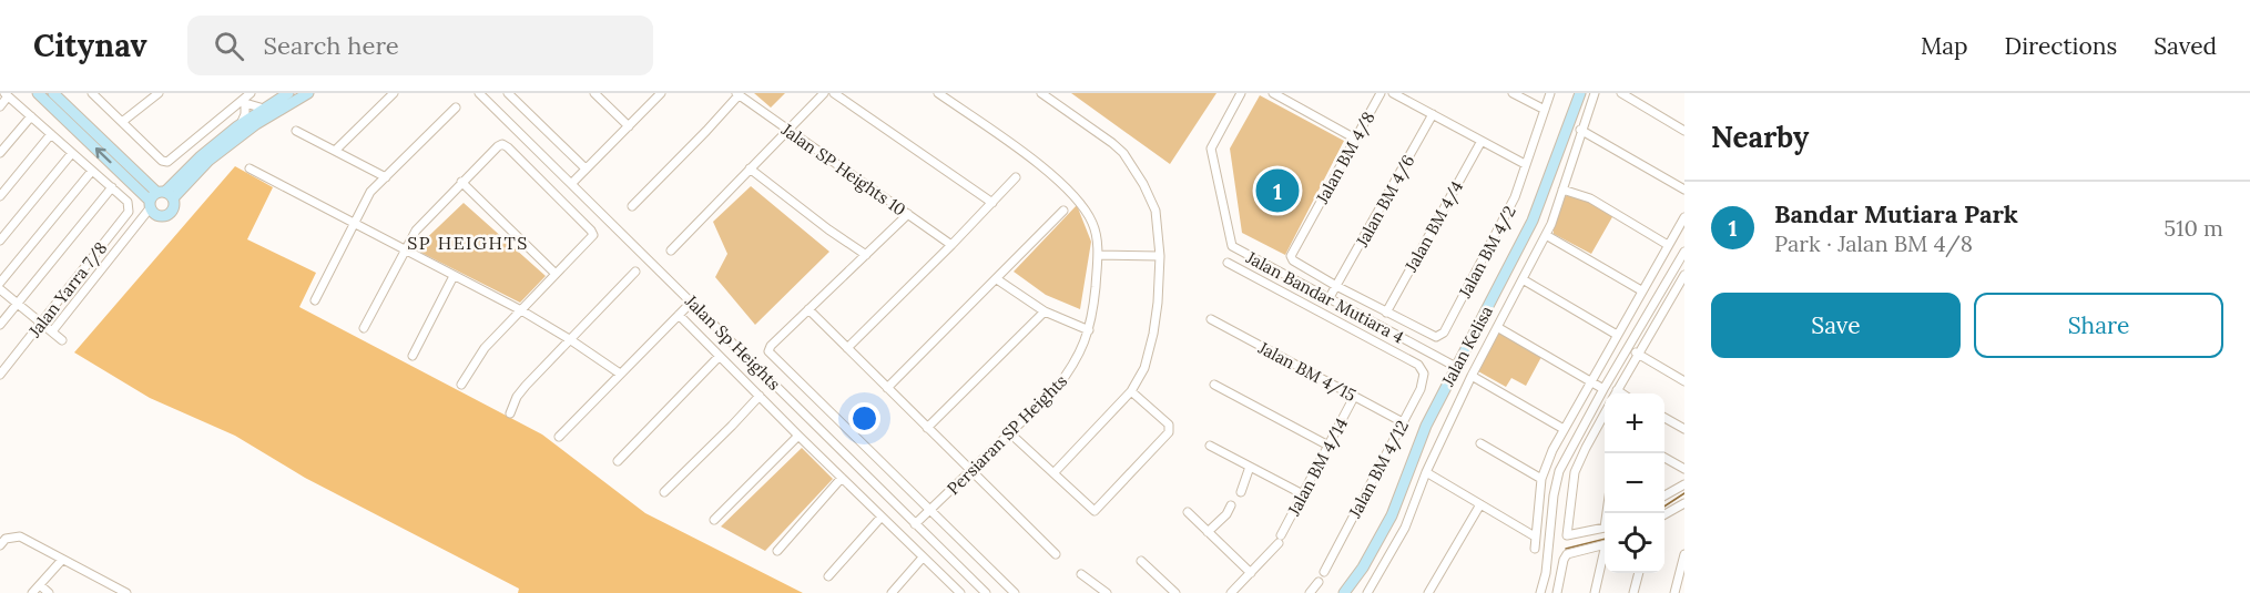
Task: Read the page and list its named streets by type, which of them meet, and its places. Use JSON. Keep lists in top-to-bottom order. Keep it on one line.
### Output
{"streets":{"street":["Jalan BM 4/8","Jalan SP Heights 10","Jalan BM 4/6","Jalan BM 4/4","Jalan BM 4/2","Jalan Yarra 7/8","Jalan Bandar Mutiara 4","Jalan Sp Heights","Jalan Kelisa","Jalan BM 4/15","Persiaran SP Heights","Jalan BM 4/14","Jalan BM 4/12"]},"crossings":[["Jalan BM 4/8","Jalan BM 4/6"],["Jalan BM 4/6","Jalan Bandar Mutiara 4"],["Jalan BM 4/4","Jalan BM 4/2"],["Jalan Bandar Mutiara 4","Jalan Kelisa"],["Jalan Sp Heights","Persiaran SP Heights"],["Jalan BM 4/15","Jalan BM 4/14"],["Jalan BM 4/15","Jalan BM 4/12"]],"districts":["SP HEIGHTS"],"page":{"header":"Citynav","search":"Search here","nav":["Map","Directions","Saved"],"heading":"Nearby","pins":"1","list":[{"mark":"1","name":"Bandar Mutiara Park","note":"Park · Jalan BM 4/8","value":"510 m"}],"buttons":["Save","Share"],"map_buttons":["+","−"]}}
